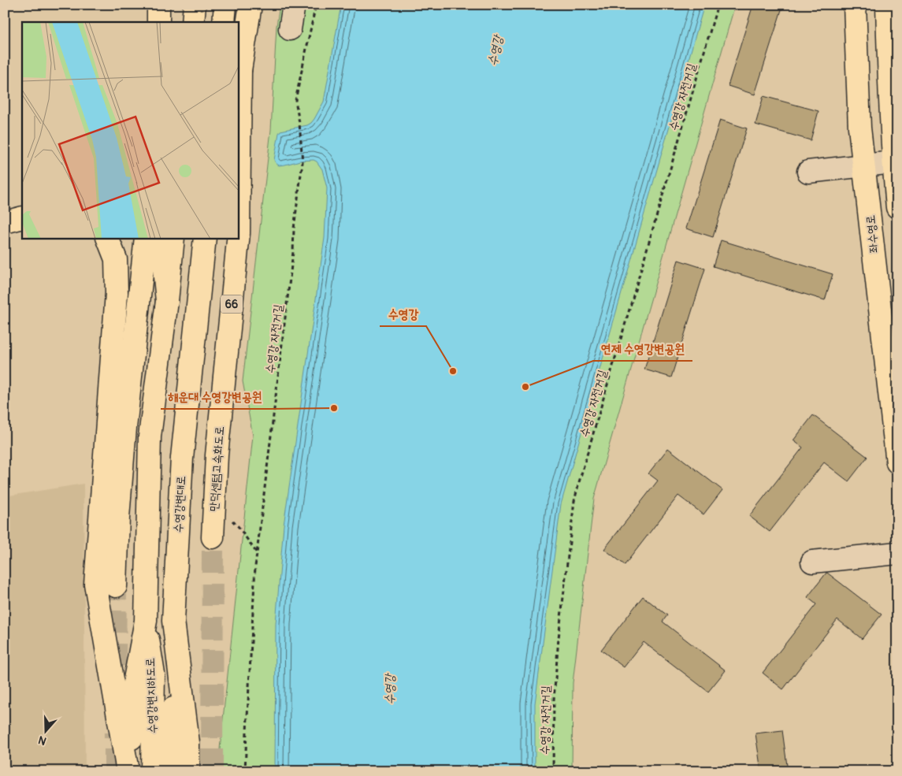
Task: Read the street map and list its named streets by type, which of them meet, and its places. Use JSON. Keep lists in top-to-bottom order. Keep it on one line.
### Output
{"streets":{"main road":["좌수영로","66","만덕센텀고속화도로","수영강변대로","수영강변지하도로"],"path":["수영강 자전거길"]},"crossings":[["수영강변대로","수영강변지하도로"]],"water":["수영강"],"places":["수영강","연제 수영강변공원","해운대 수영강변공원"],"north":"bottom"}
